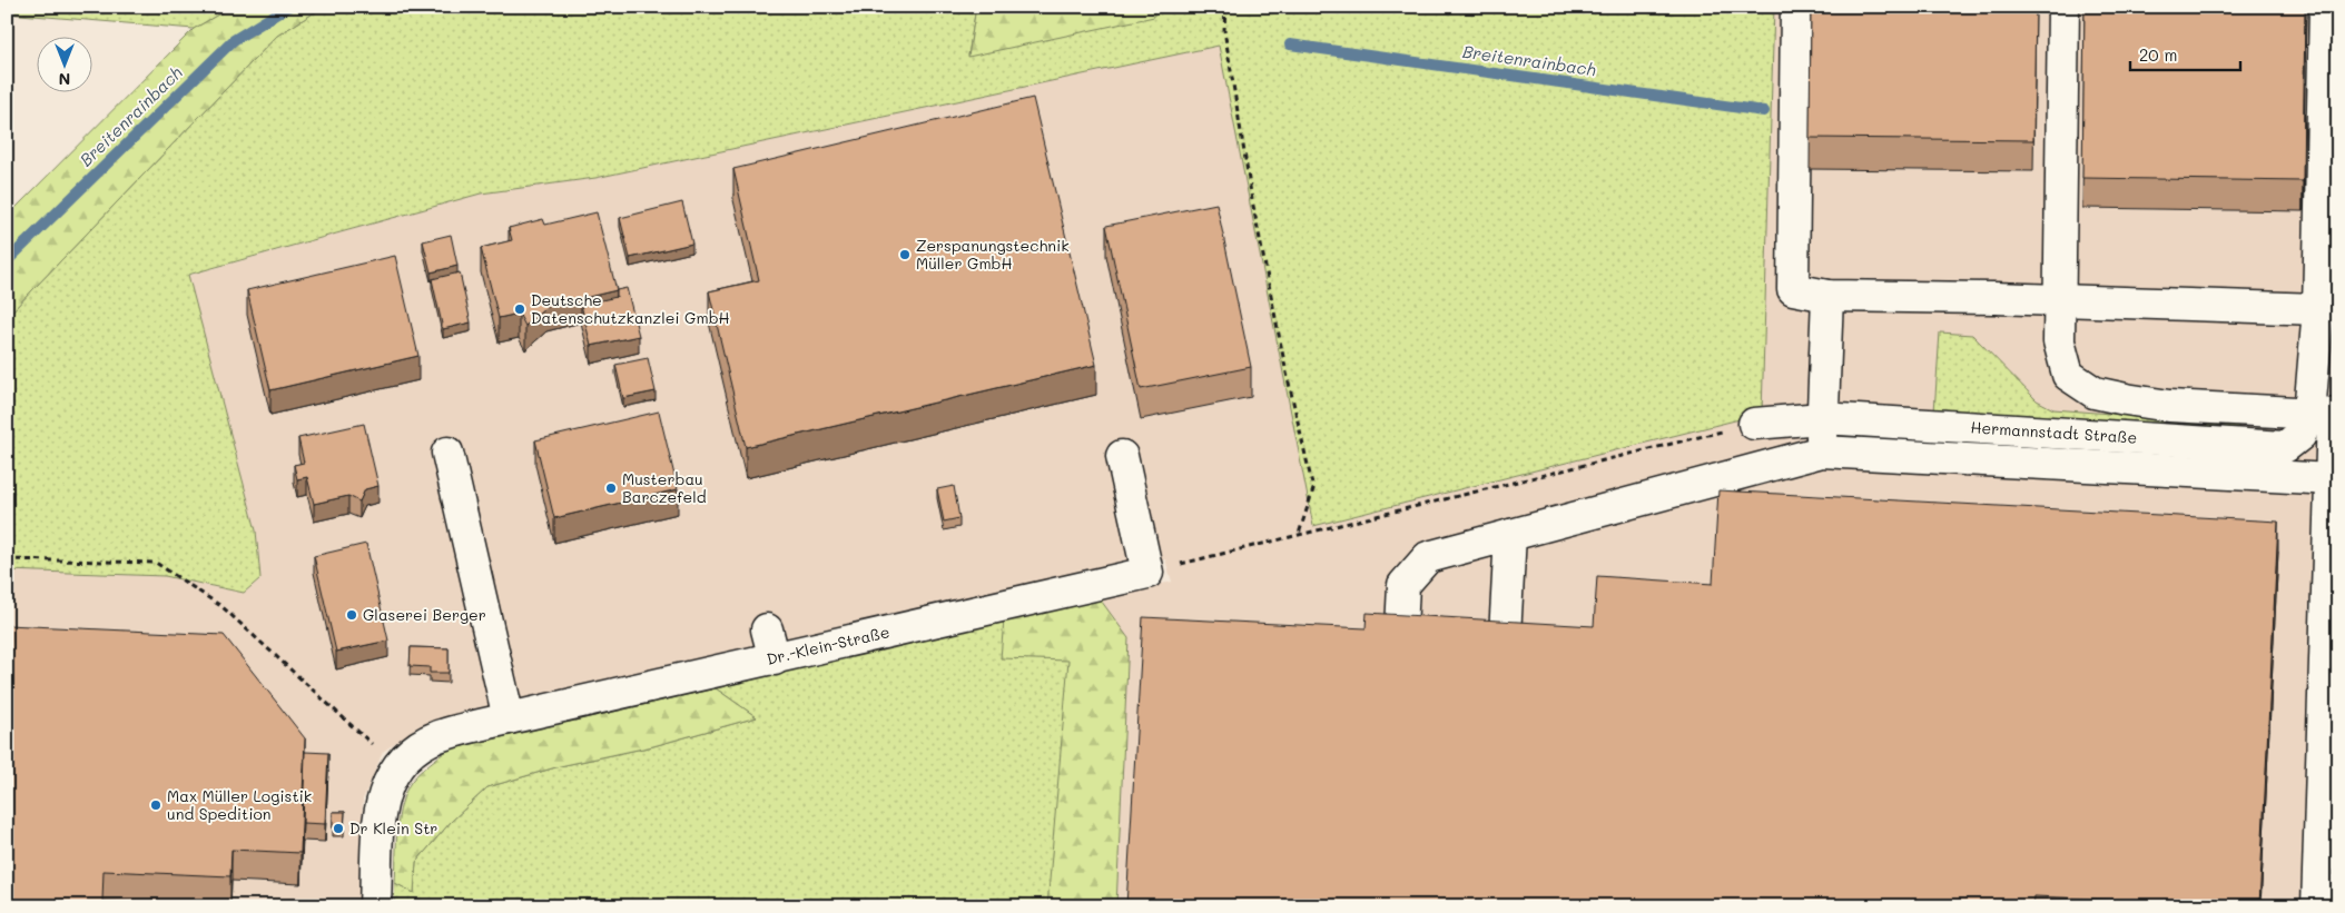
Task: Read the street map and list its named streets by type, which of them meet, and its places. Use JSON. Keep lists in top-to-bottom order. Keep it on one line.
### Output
{"streets":{"street":["Hermannstadt Straße","Dr.-Klein-Straße"]},"water":["Breitenrainbach"],"places":["Zerspanungstechnik Müller GmbH","Deutsche Datenschutzkanzlei GmbH","Musterbau Barczefeld","Glaserei Berger","Max Müller Logistik und Spedition","Dr Klein Str"],"scale_bar":"20 m","north":"bottom"}
